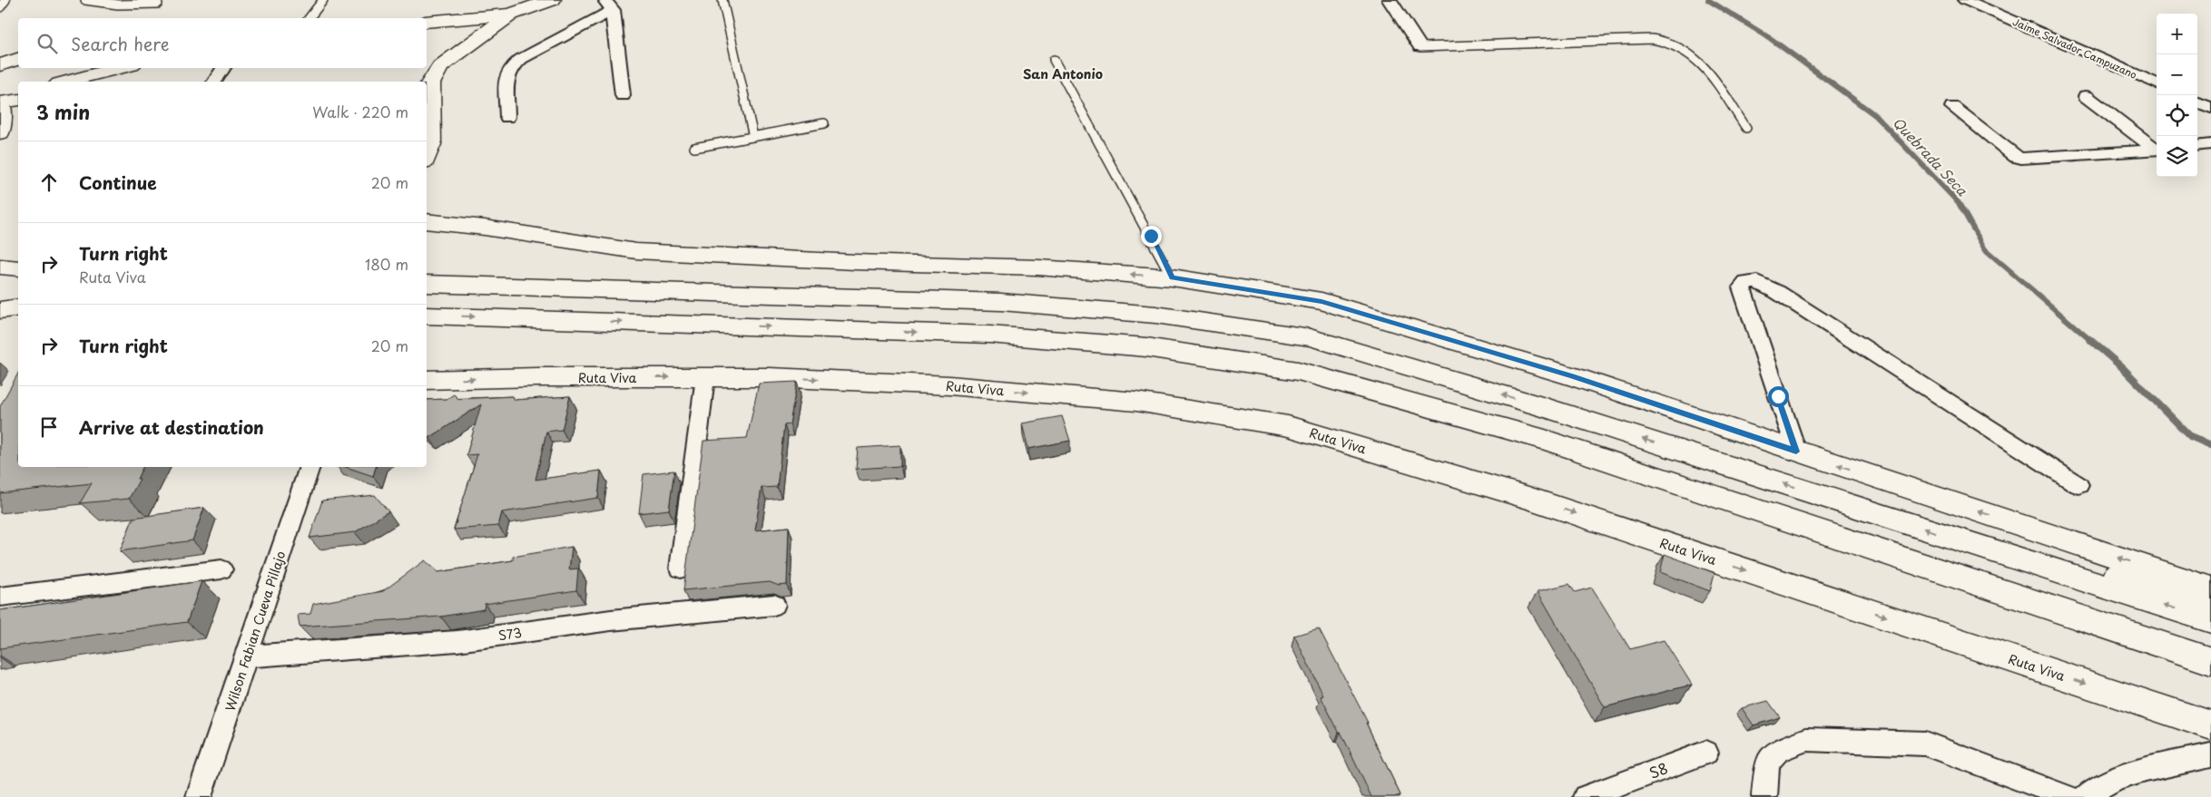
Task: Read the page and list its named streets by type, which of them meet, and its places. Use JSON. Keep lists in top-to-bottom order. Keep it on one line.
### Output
{"streets":{"main road":["Ruta Viva"],"street":["Jaime Salvador Campuzano","Wilson Fabian Cueva Pillajo","S73","S8"]},"crossings":[["Wilson Fabian Cueva Pillajo","S73"]],"districts":["San Antonio"],"water":["Quebrada Seca"],"page":{"map_buttons":["+","−"],"search":"Search here","heading":["3 min","Walk · 220 m"],"list":[["Continue","20 m"],["Turn right","Ruta Viva","180 m"],["Turn right","20 m"],"Arrive at destination"]}}
